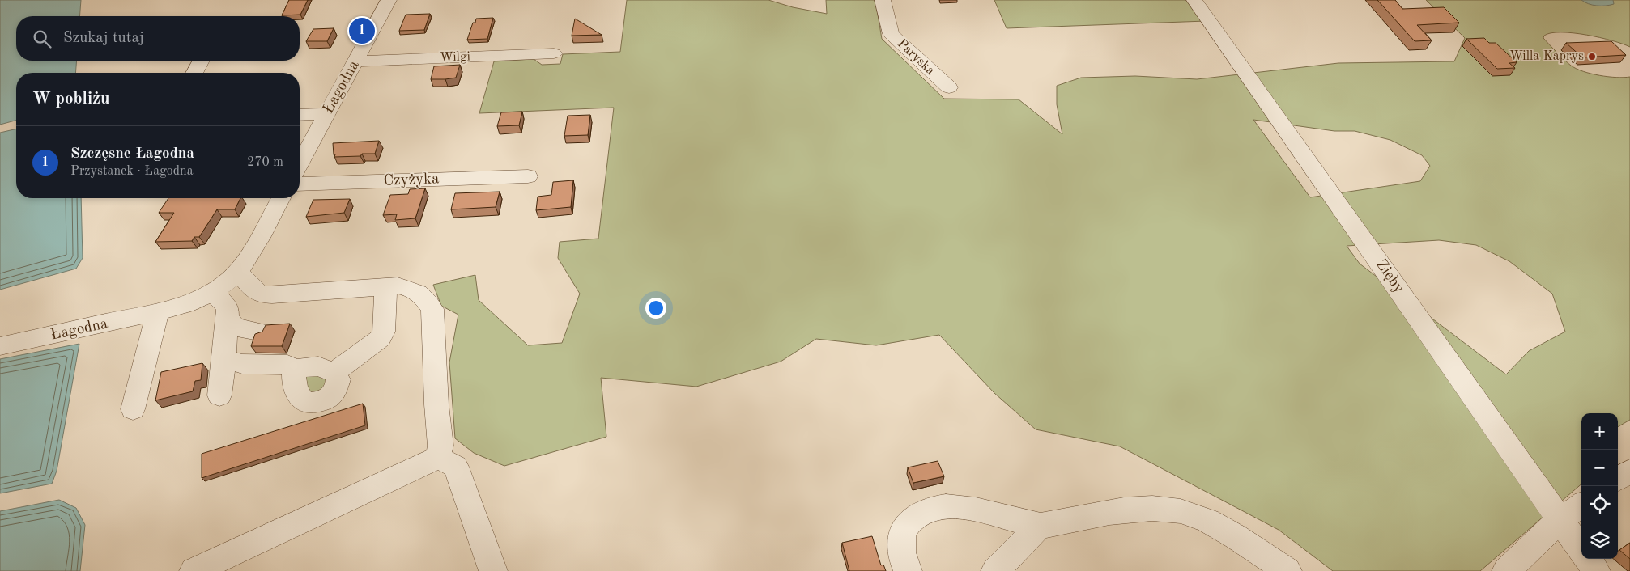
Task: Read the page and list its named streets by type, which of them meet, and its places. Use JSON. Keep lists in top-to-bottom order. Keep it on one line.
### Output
{"streets":{"street":["Wilgi","Paryska","Łagodna","Czyżyka","Zięby"]},"crossings":[["Wilgi","Łagodna"]],"places":["Willa Kaprys"],"page":{"pins":"1","search":"Szukaj tutaj","heading":"W pobliżu","list":[{"mark":"1","name":"Szczęsne Łagodna","note":"Przystanek · Łagodna","value":"270 m"}],"map_buttons":["+","−"]}}
